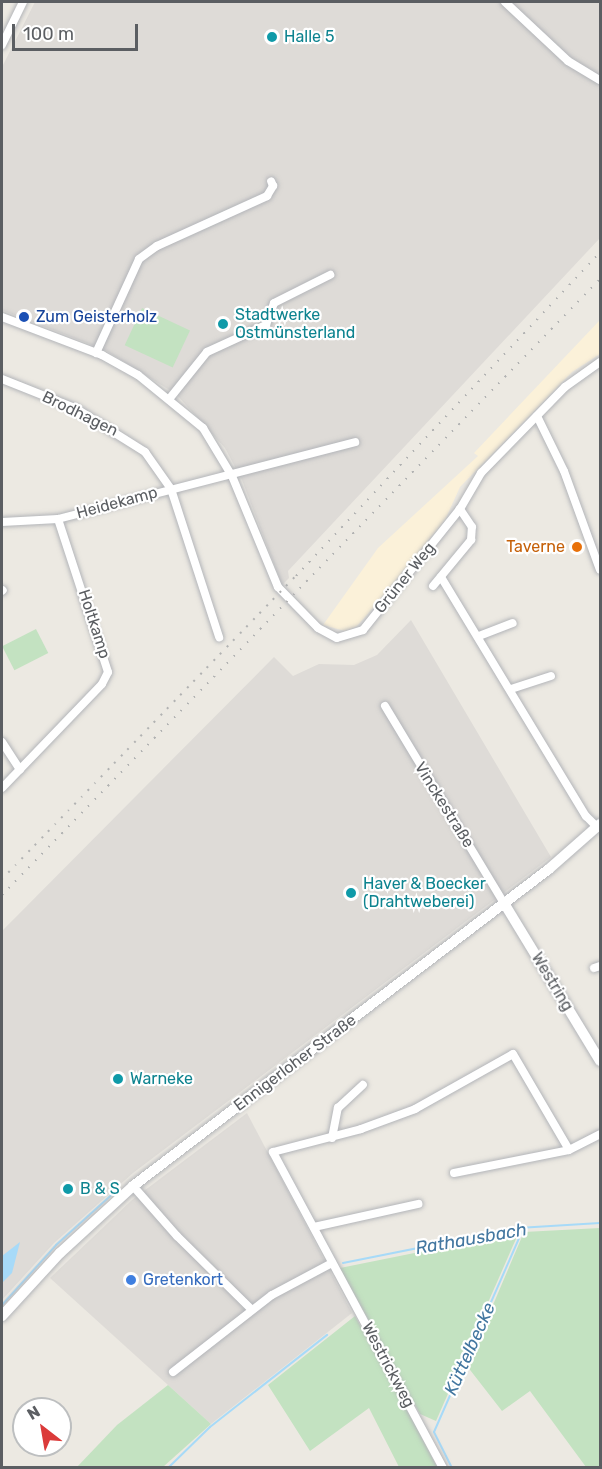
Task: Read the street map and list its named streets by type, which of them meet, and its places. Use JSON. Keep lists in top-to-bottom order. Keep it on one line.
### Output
{"streets":{"main road":["Westring","Ennigerloher Straße"],"street":["Brodhagen","Heidekamp","Grüner Weg","Holtkamp","Vinckestraße","Westrickweg"]},"crossings":[["Brodhagen","Heidekamp"],["Heidekamp","Grüner Weg"],["Heidekamp","Holtkamp"],["Vinckestraße","Westring"],["Vinckestraße","Ennigerloher Straße"],["Westring","Ennigerloher Straße"]],"water":["Rathausbach","Küttelbecke"],"places":["Halle 5","Zum Geisterholz","Stadtwerke Ostmünsterland","Taverne","Haver & Boecker (Drahtweberei)","Warneke","B & S","Gretenkort"],"scale_bar":"100 m","north":"top left"}
